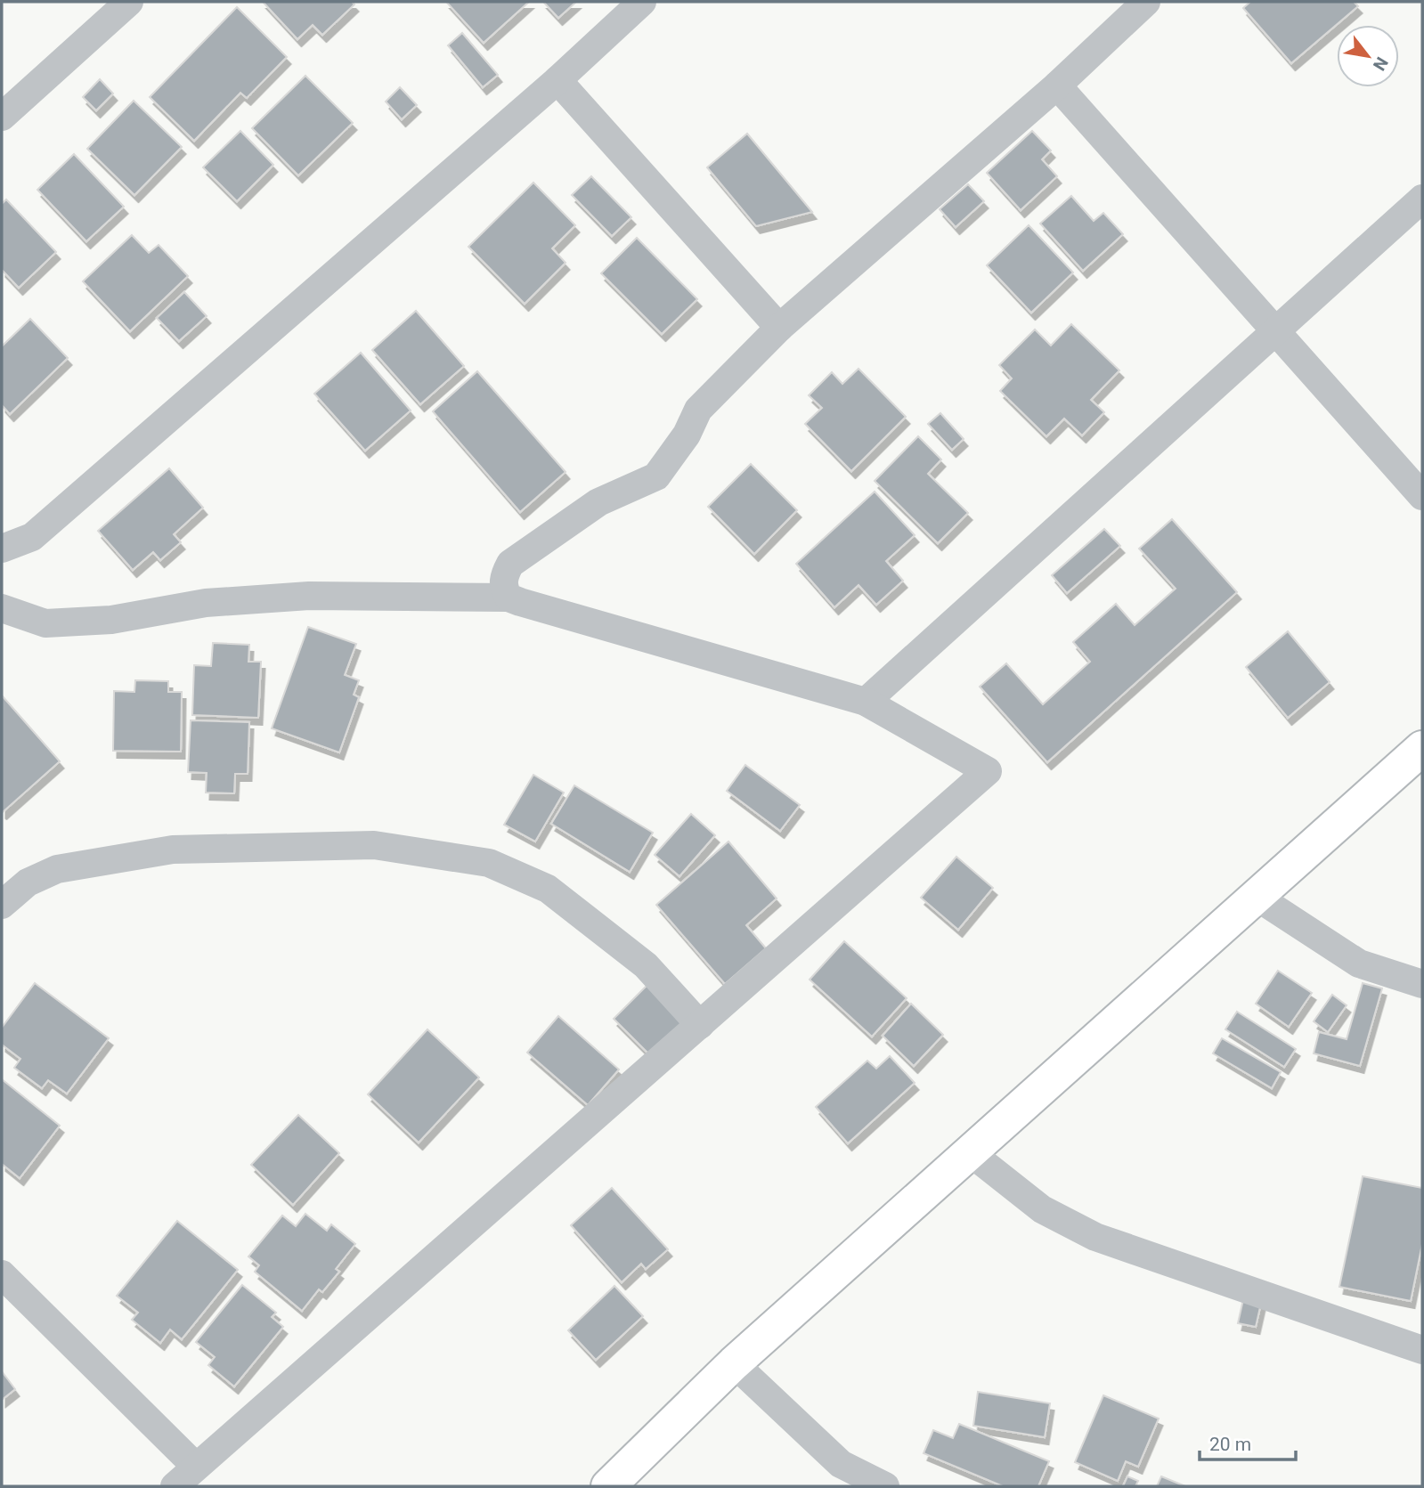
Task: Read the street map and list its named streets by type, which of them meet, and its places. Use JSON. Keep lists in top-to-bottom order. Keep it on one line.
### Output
{"scale_bar":"20 m","north":"bottom right"}
